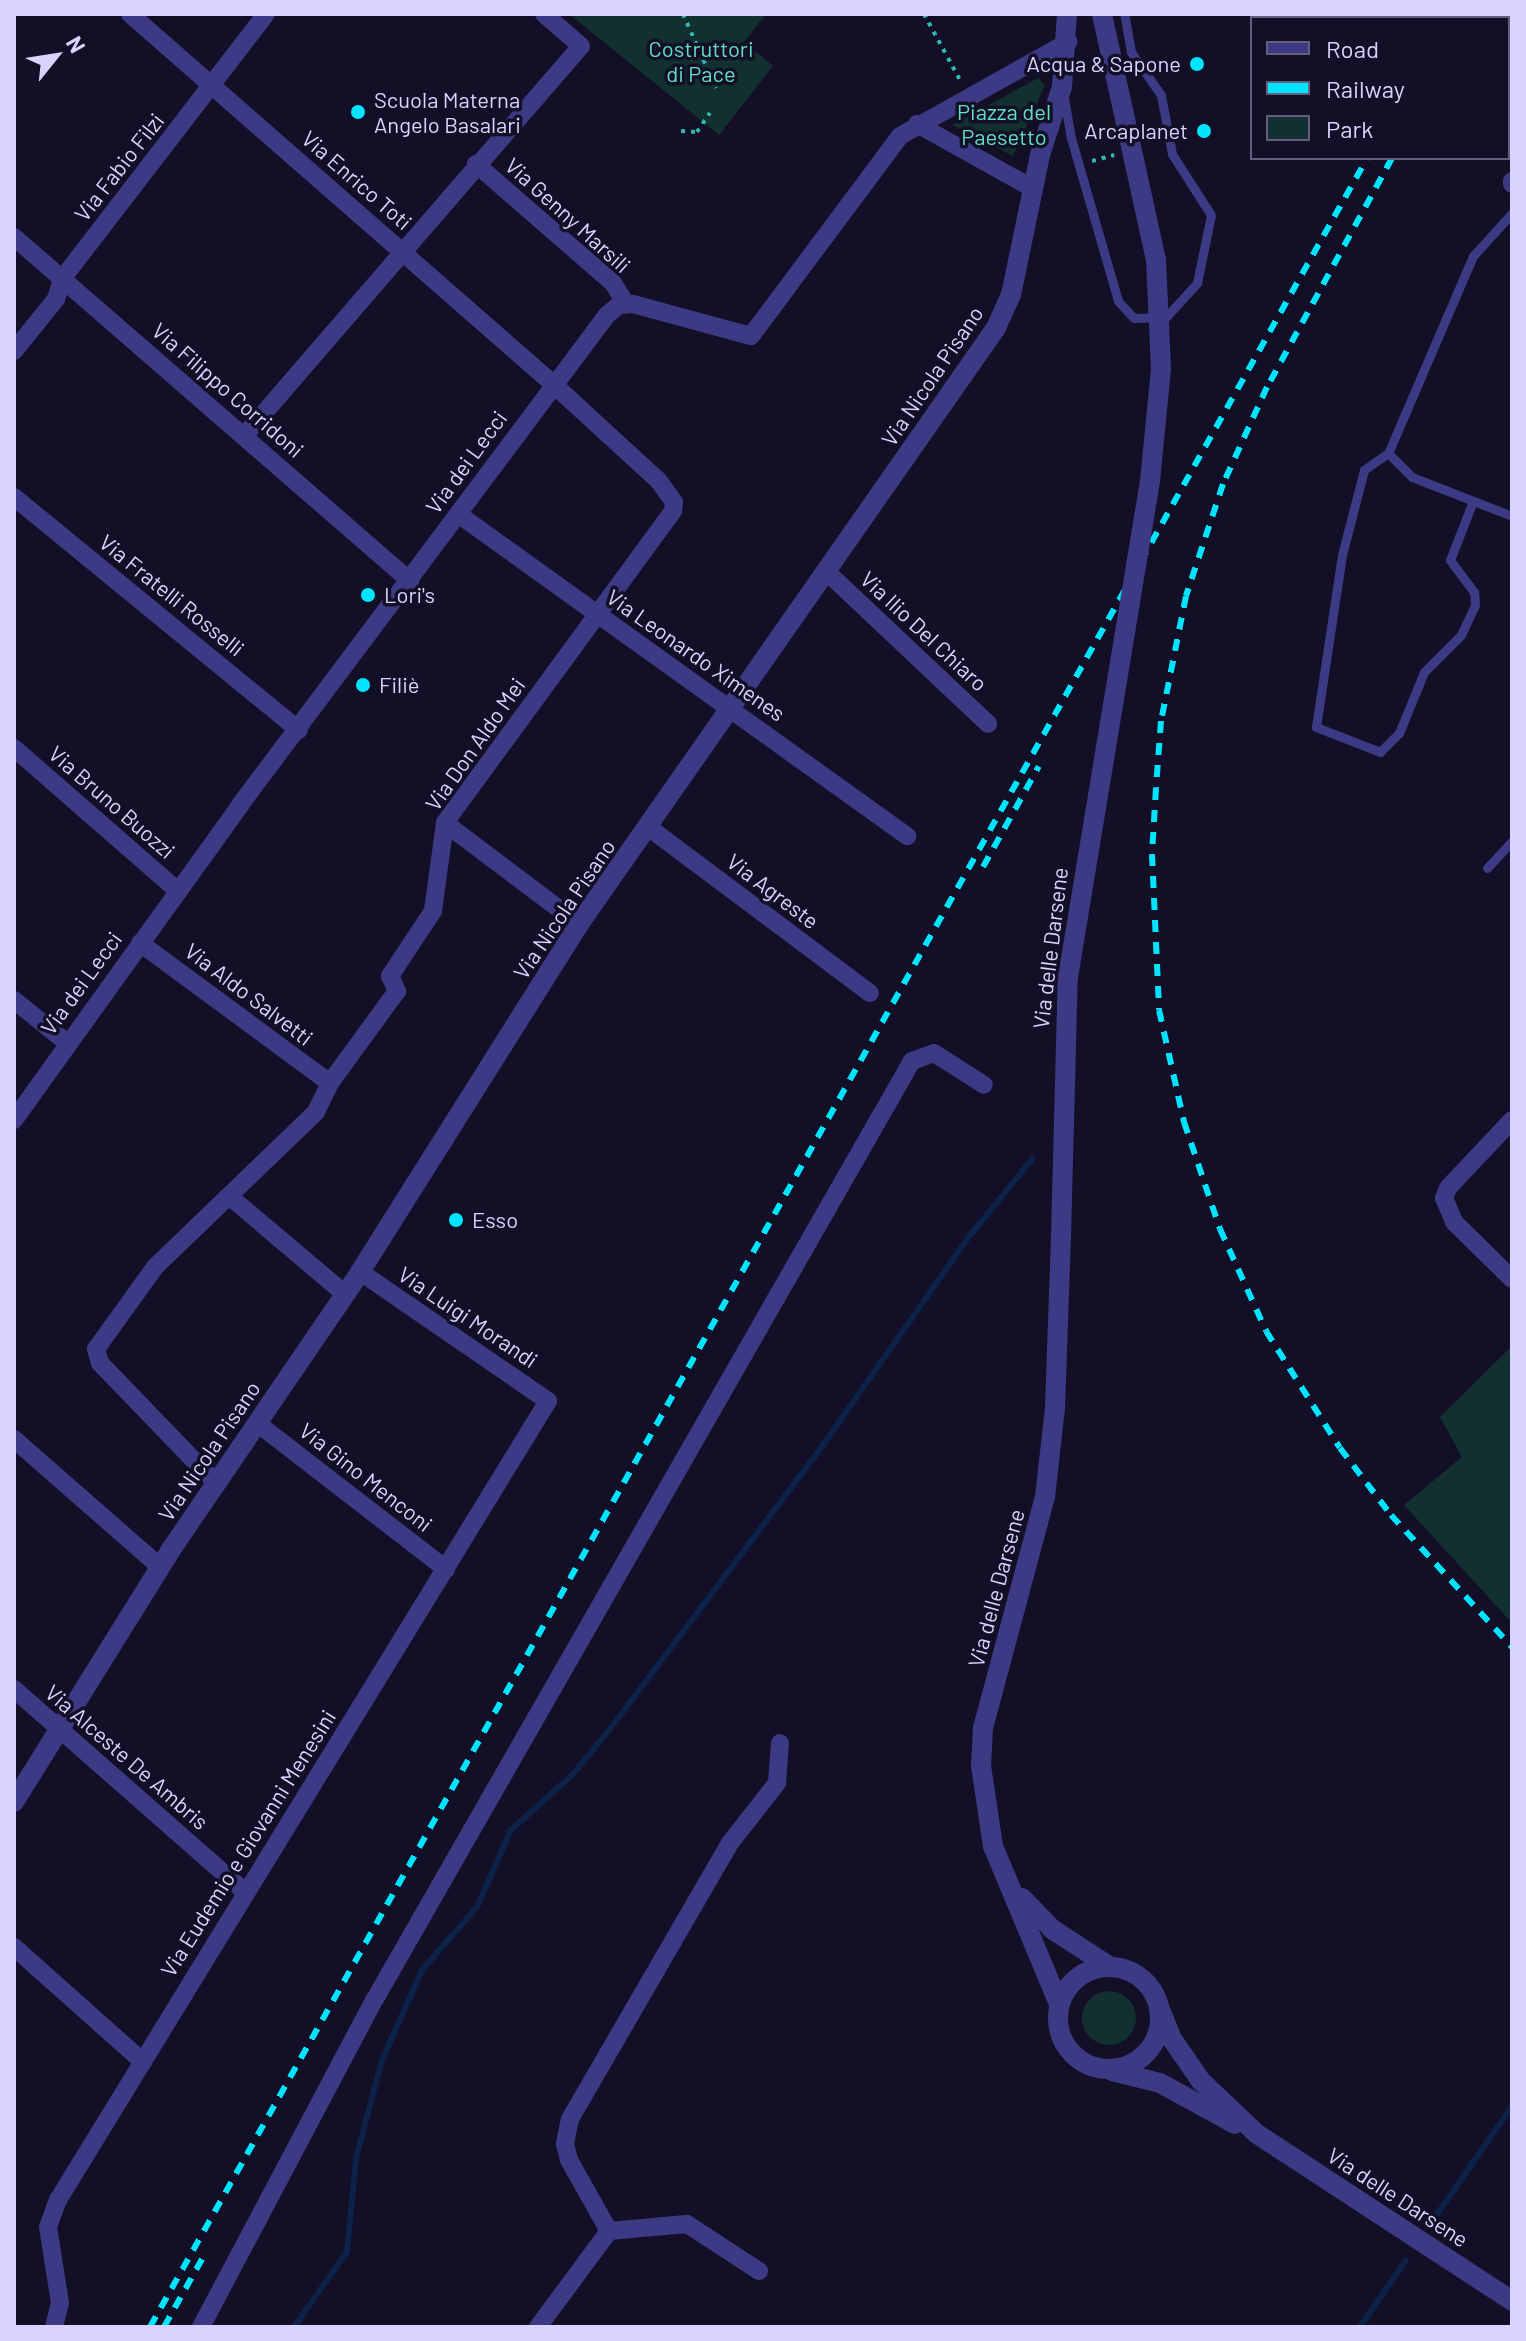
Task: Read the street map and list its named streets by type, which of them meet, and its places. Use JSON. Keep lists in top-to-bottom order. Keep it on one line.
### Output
{"streets":{"street":["Via Fabio Filzi","Via Enrico Toti","Via Genny Marsili","Via Nicola Pisano","Via Filippo Corridoni","Via dei Lecci","Via Fratelli Rosselli","Via Ilio Del Chiaro","Via Leonardo Ximenes","Via Don Aldo Mei","Via Bruno Buozzi","Via Agreste","Via delle Darsene","Via Aldo Salvetti","Via Luigi Morandi","Via Gino Menconi","Via Alceste De Ambris","Via Eudemio e Giovanni Menesini"]},"crossings":[["Via Fabio Filzi","Via Enrico Toti"],["Via Fabio Filzi","Via Filippo Corridoni"],["Via Enrico Toti","Via dei Lecci"],["Via Enrico Toti","Via Don Aldo Mei"],["Via Genny Marsili","Via dei Lecci"],["Via Nicola Pisano","Via Ilio Del Chiaro"],["Via Nicola Pisano","Via Leonardo Ximenes"],["Via Nicola Pisano","Via Don Aldo Mei"],["Via Nicola Pisano","Via Agreste"],["Via Nicola Pisano","Via Luigi Morandi"],["Via Nicola Pisano","Via Gino Menconi"],["Via Nicola Pisano","Via Alceste De Ambris"],["Via Filippo Corridoni","Via dei Lecci"],["Via dei Lecci","Via Fratelli Rosselli"],["Via dei Lecci","Via Leonardo Ximenes"],["Via dei Lecci","Via Don Aldo Mei"],["Via dei Lecci","Via Bruno Buozzi"],["Via dei Lecci","Via Aldo Salvetti"],["Via Leonardo Ximenes","Via Don Aldo Mei"],["Via Don Aldo Mei","Via Aldo Salvetti"],["Via Luigi Morandi","Via Eudemio e Giovanni Menesini"],["Via Gino Menconi","Via Eudemio e Giovanni Menesini"],["Via Alceste De Ambris","Via Eudemio e Giovanni Menesini"]],"parks":["Costruttori di Pace","Piazza del Paesetto"],"places":["Acqua & Sapone","Scuola Materna Angelo Basalari","Arcaplanet","Lori's","Filiè","Esso"],"legend":["Road","Railway","Park"],"north":"top right"}
